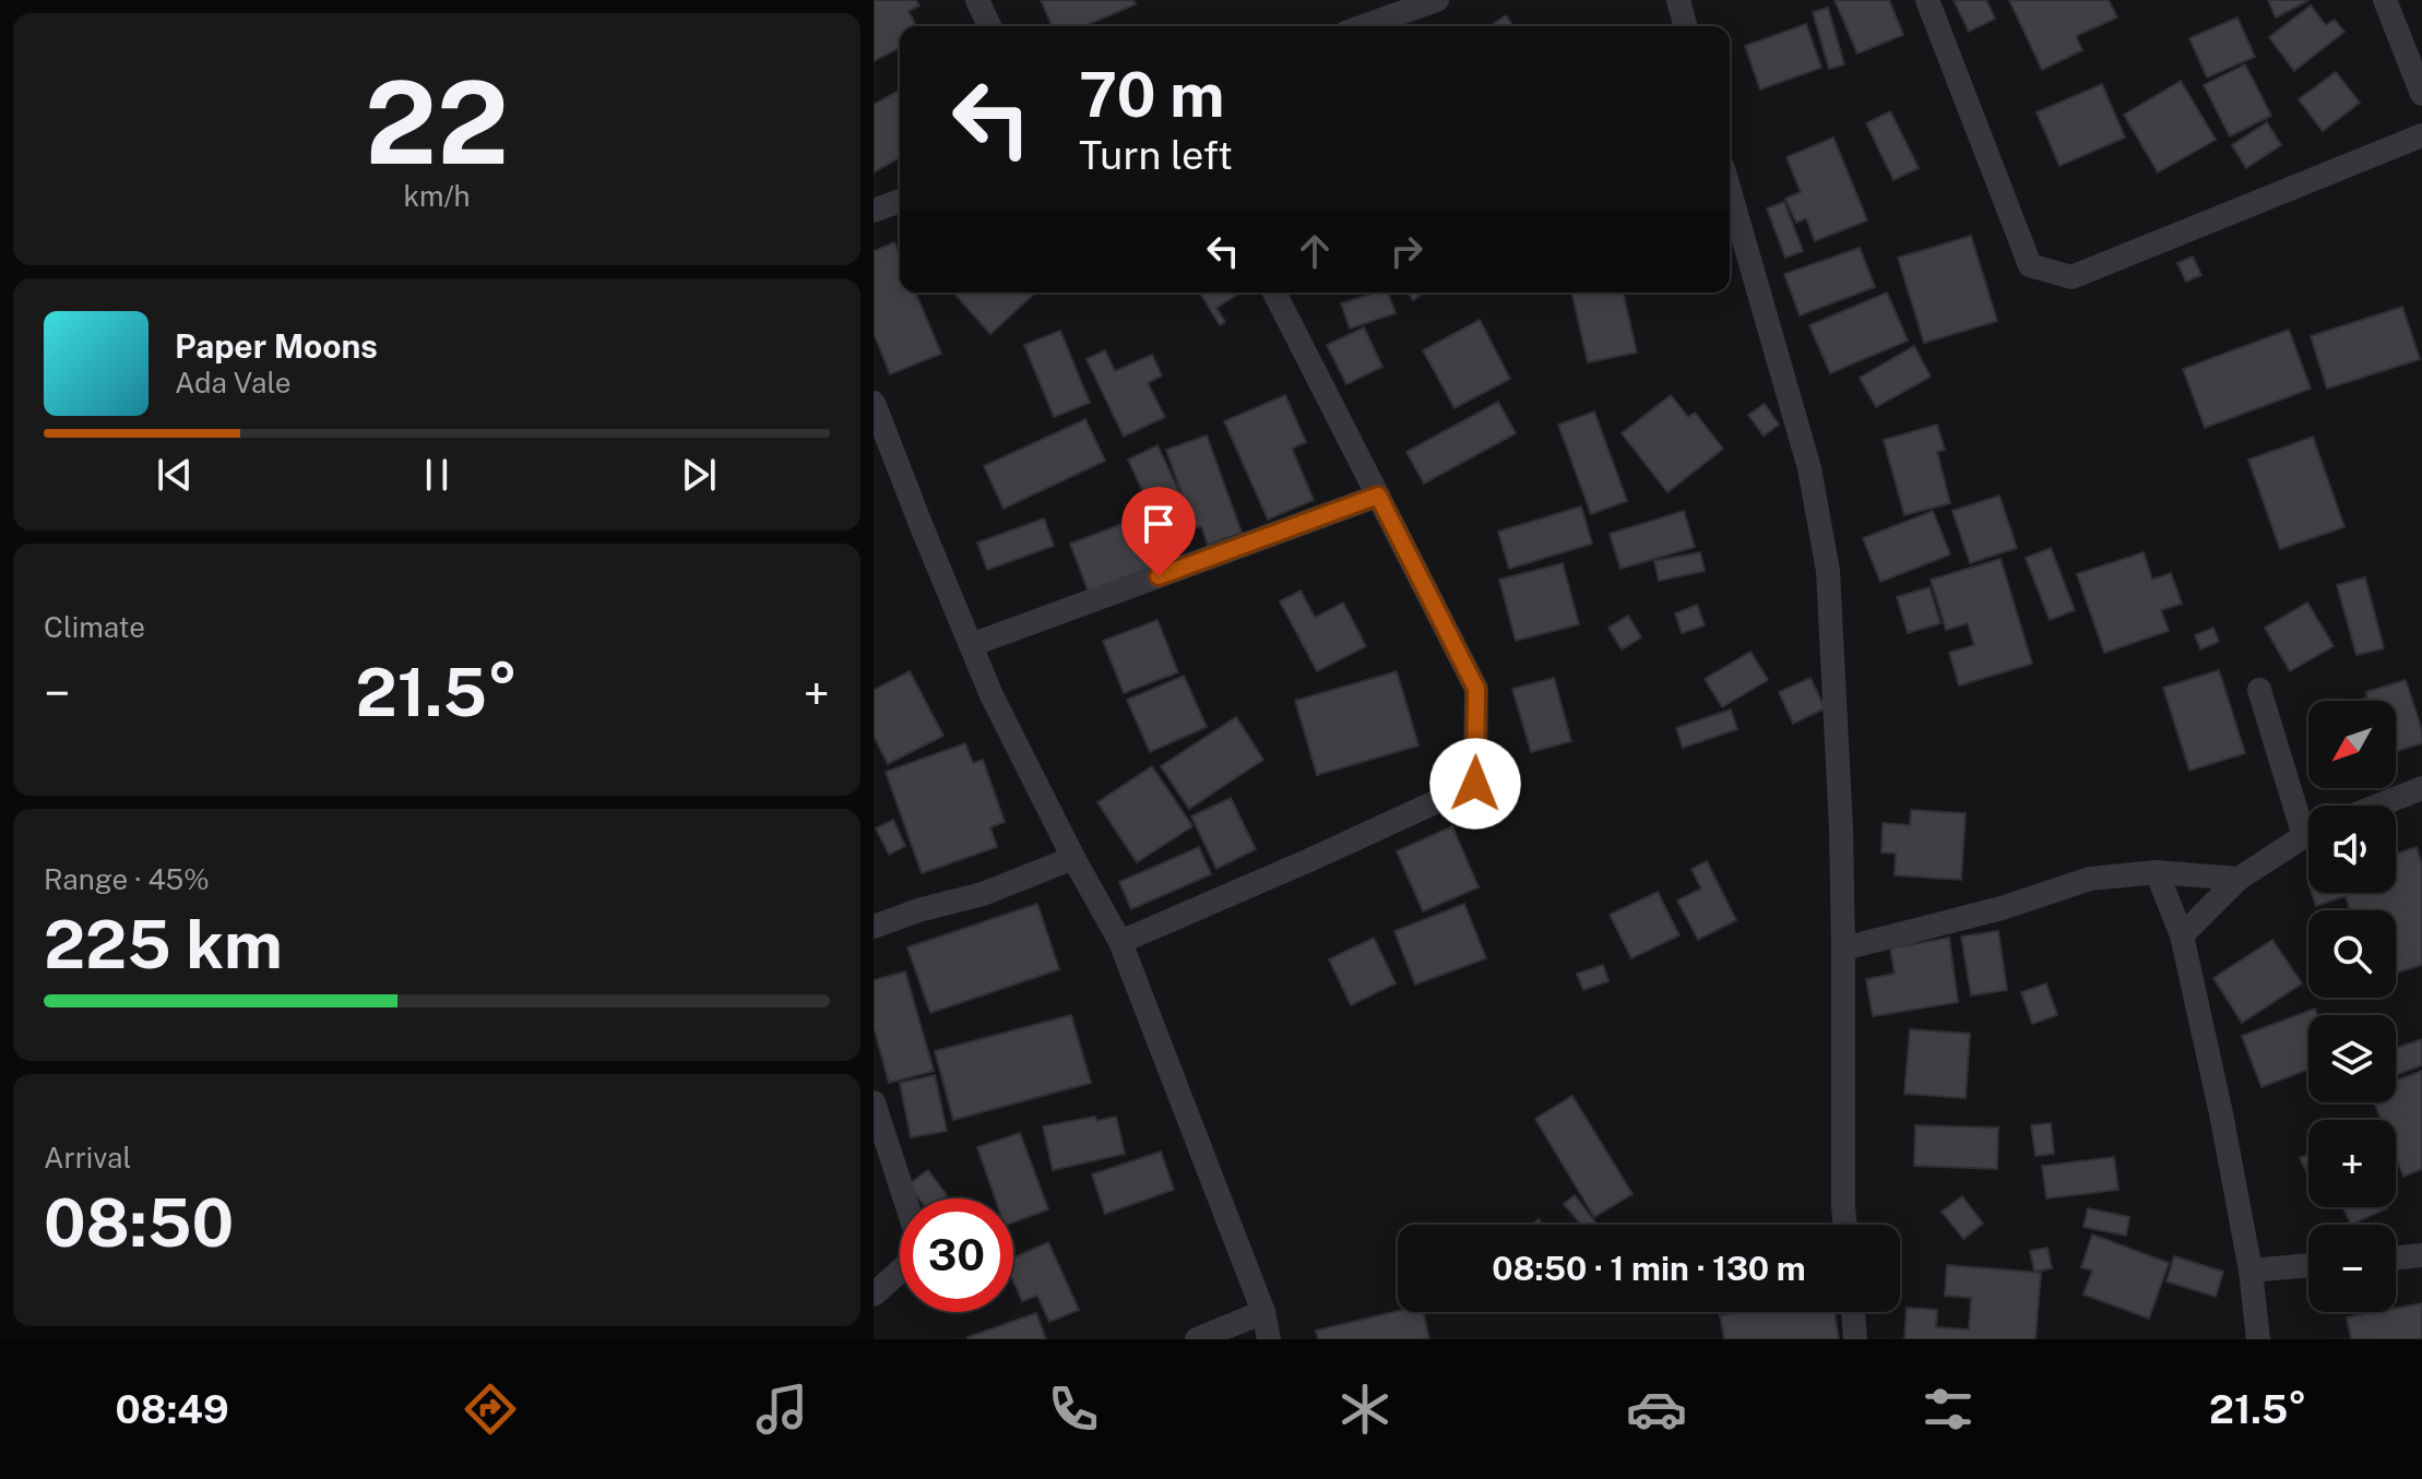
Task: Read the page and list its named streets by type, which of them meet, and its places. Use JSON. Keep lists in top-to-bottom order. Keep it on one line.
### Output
{"north":"bottom left","page":{"tile":[["22","km/h"],"Climate",["Range · 45%","225 km"],["Arrival","08:50"]],"turn":["70 m","Turn left"],"song":["Paper Moons","Ada Vale"],"heat":["−","21.5°","+"],"map_buttons":["+","−"],"limit":"30","trip":"08:50 · 1 min · 130 m","tabs":["08:49","21.5°"]}}
